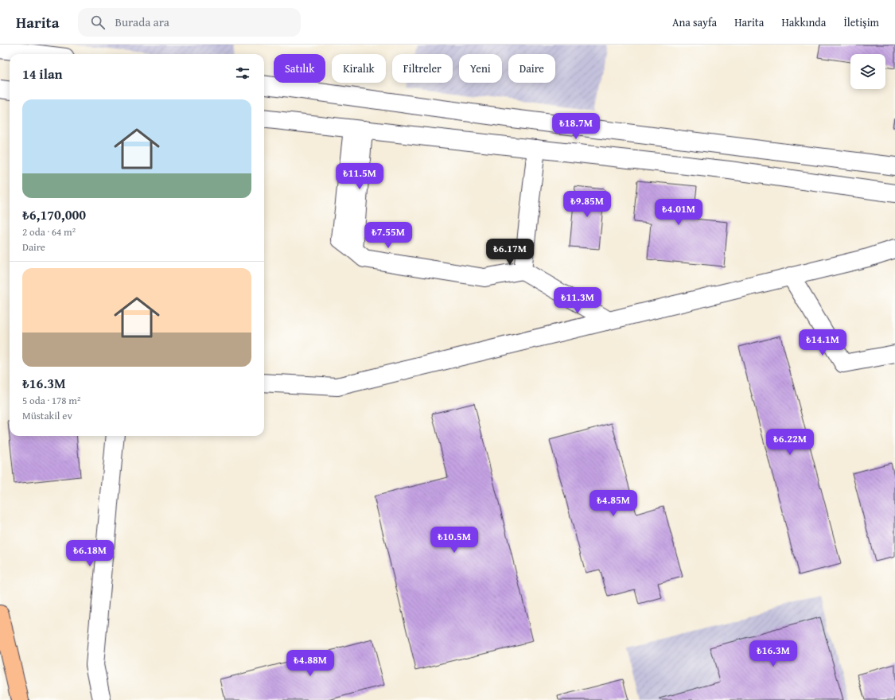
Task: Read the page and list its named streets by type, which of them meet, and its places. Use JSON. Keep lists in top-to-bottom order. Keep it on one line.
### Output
{"page":{"header":"Harita","search":"Burada ara","nav":["Ana sayfa","Harita","Hakkında","İletişim"],"chip":["Satılık","Kiralık","Filtreler","Yeni","Daire"],"heading":"14 ilan","list":[{"name":"₺6,170,000","note":"2 oda · 64 m² · Daire"},{"name":"₺16.3M","note":"5 oda · 178 m² · Müstakil ev"}],"price":["₺18.7M","₺11.5M","₺9.85M","₺4.01M","₺7.55M","₺6.17M","₺11.3M","₺14.1M","₺6.22M","₺4.85M","₺10.5M","₺6.18M","₺16.3M","₺4.88M"]}}
